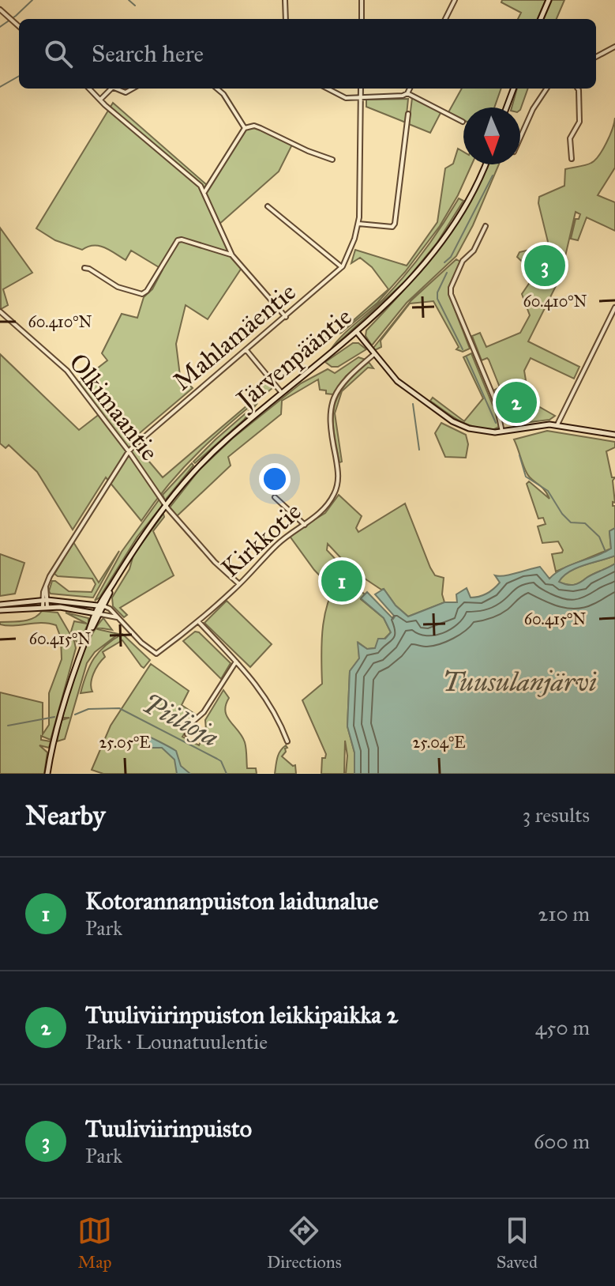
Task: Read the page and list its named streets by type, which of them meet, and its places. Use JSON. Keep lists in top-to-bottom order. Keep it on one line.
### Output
{"streets":{"main road":["Järvenpääntie"],"street":["Mahlamäentie","Olkimaantie","Kirkkotie"]},"crossings":[["Mahlamäentie","Olkimaantie"],["Järvenpääntie","Olkimaantie"],["Järvenpääntie","Kirkkotie"],["Olkimaantie","Kirkkotie"]],"water":["Tuusulanjärvi","Piilioja"],"north":"bottom","page":{"search":"Search here","pins":["3","2","1"],"heading":["Nearby","3 results"],"list":[{"mark":"1","name":"Kotorannanpuiston laidunalue","note":"Park","value":"210 m"},{"mark":"2","name":"Tuuliviirinpuiston leikkipaikka 2","note":"Park · Lounatuulentie","value":"450 m"},{"mark":"3","name":"Tuuliviirinpuisto","note":"Park","value":"600 m"}],"nav":["Map","Directions","Saved"]},"coordinates":["60.410°N","60.415°N","25.05°E","25.04°E"]}
